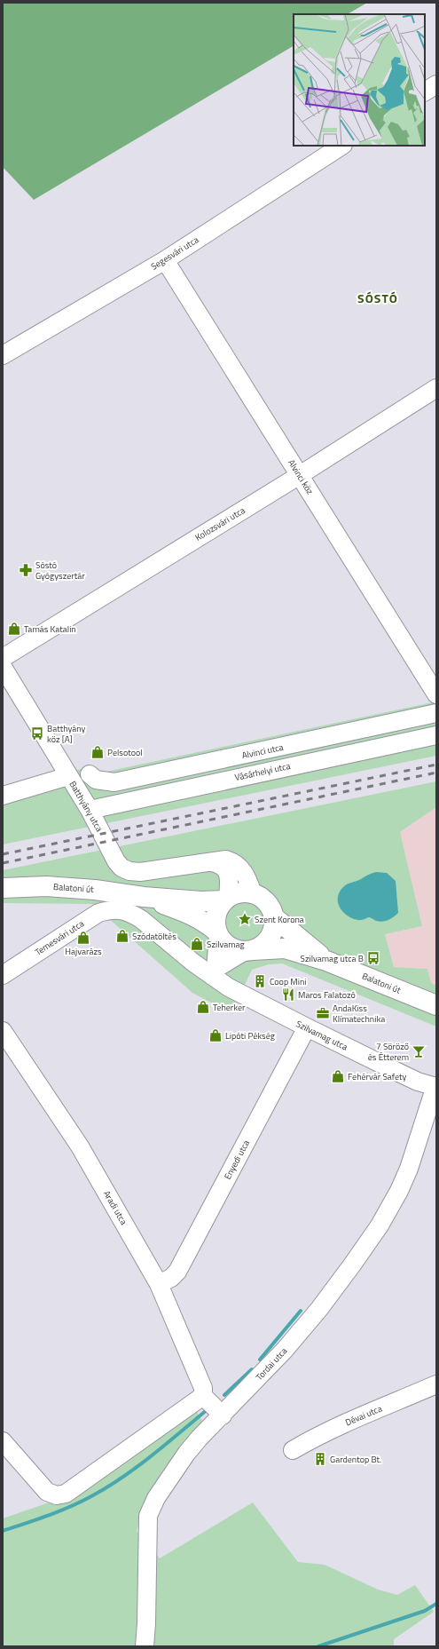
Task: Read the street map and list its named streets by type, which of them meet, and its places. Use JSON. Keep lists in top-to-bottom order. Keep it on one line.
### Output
{"streets":{"main road":["Balatoni út"],"street":["Segesvári utca","Alvinci köz","Kolozsvári utca","Alvinci utca","Vásárhelyi utca","Batthyány utca","Temesvári utca","Szilvamag utca","Enyedi utca","Aradi utca","Tordai utca","Dévai utca"]},"crossings":[["Segesvári utca","Alvinci köz"],["Alvinci köz","Kolozsvári utca"],["Vásárhelyi utca","Batthyány utca"],["Batthyány utca","Balatoni út"],["Temesvári utca","Szilvamag utca"],["Szilvamag utca","Enyedi utca"],["Szilvamag utca","Tordai utca"],["Enyedi utca","Aradi utca"]],"districts":["SÓSTÓ"],"places":{"pharmacy":["Sóstó Gyógyszertár"],"shop":["Tamás Katalin","Pelsotool","Szódatöltés","Hajvarázs","Szilvamag","Teherker","Lipóti Pékség","Fehérvár Safety"],"bus stop":["Batthyány köz [A]","Szilvamag utca B"],"place":["Szent Korona"],"building":["Coop Mini","Gardentop Bt."],"restaurant":["Maros Falatozó"],"office":["AndaKiss Klímatechnika"],"bar":["7 Söröző és Étterem"]}}
